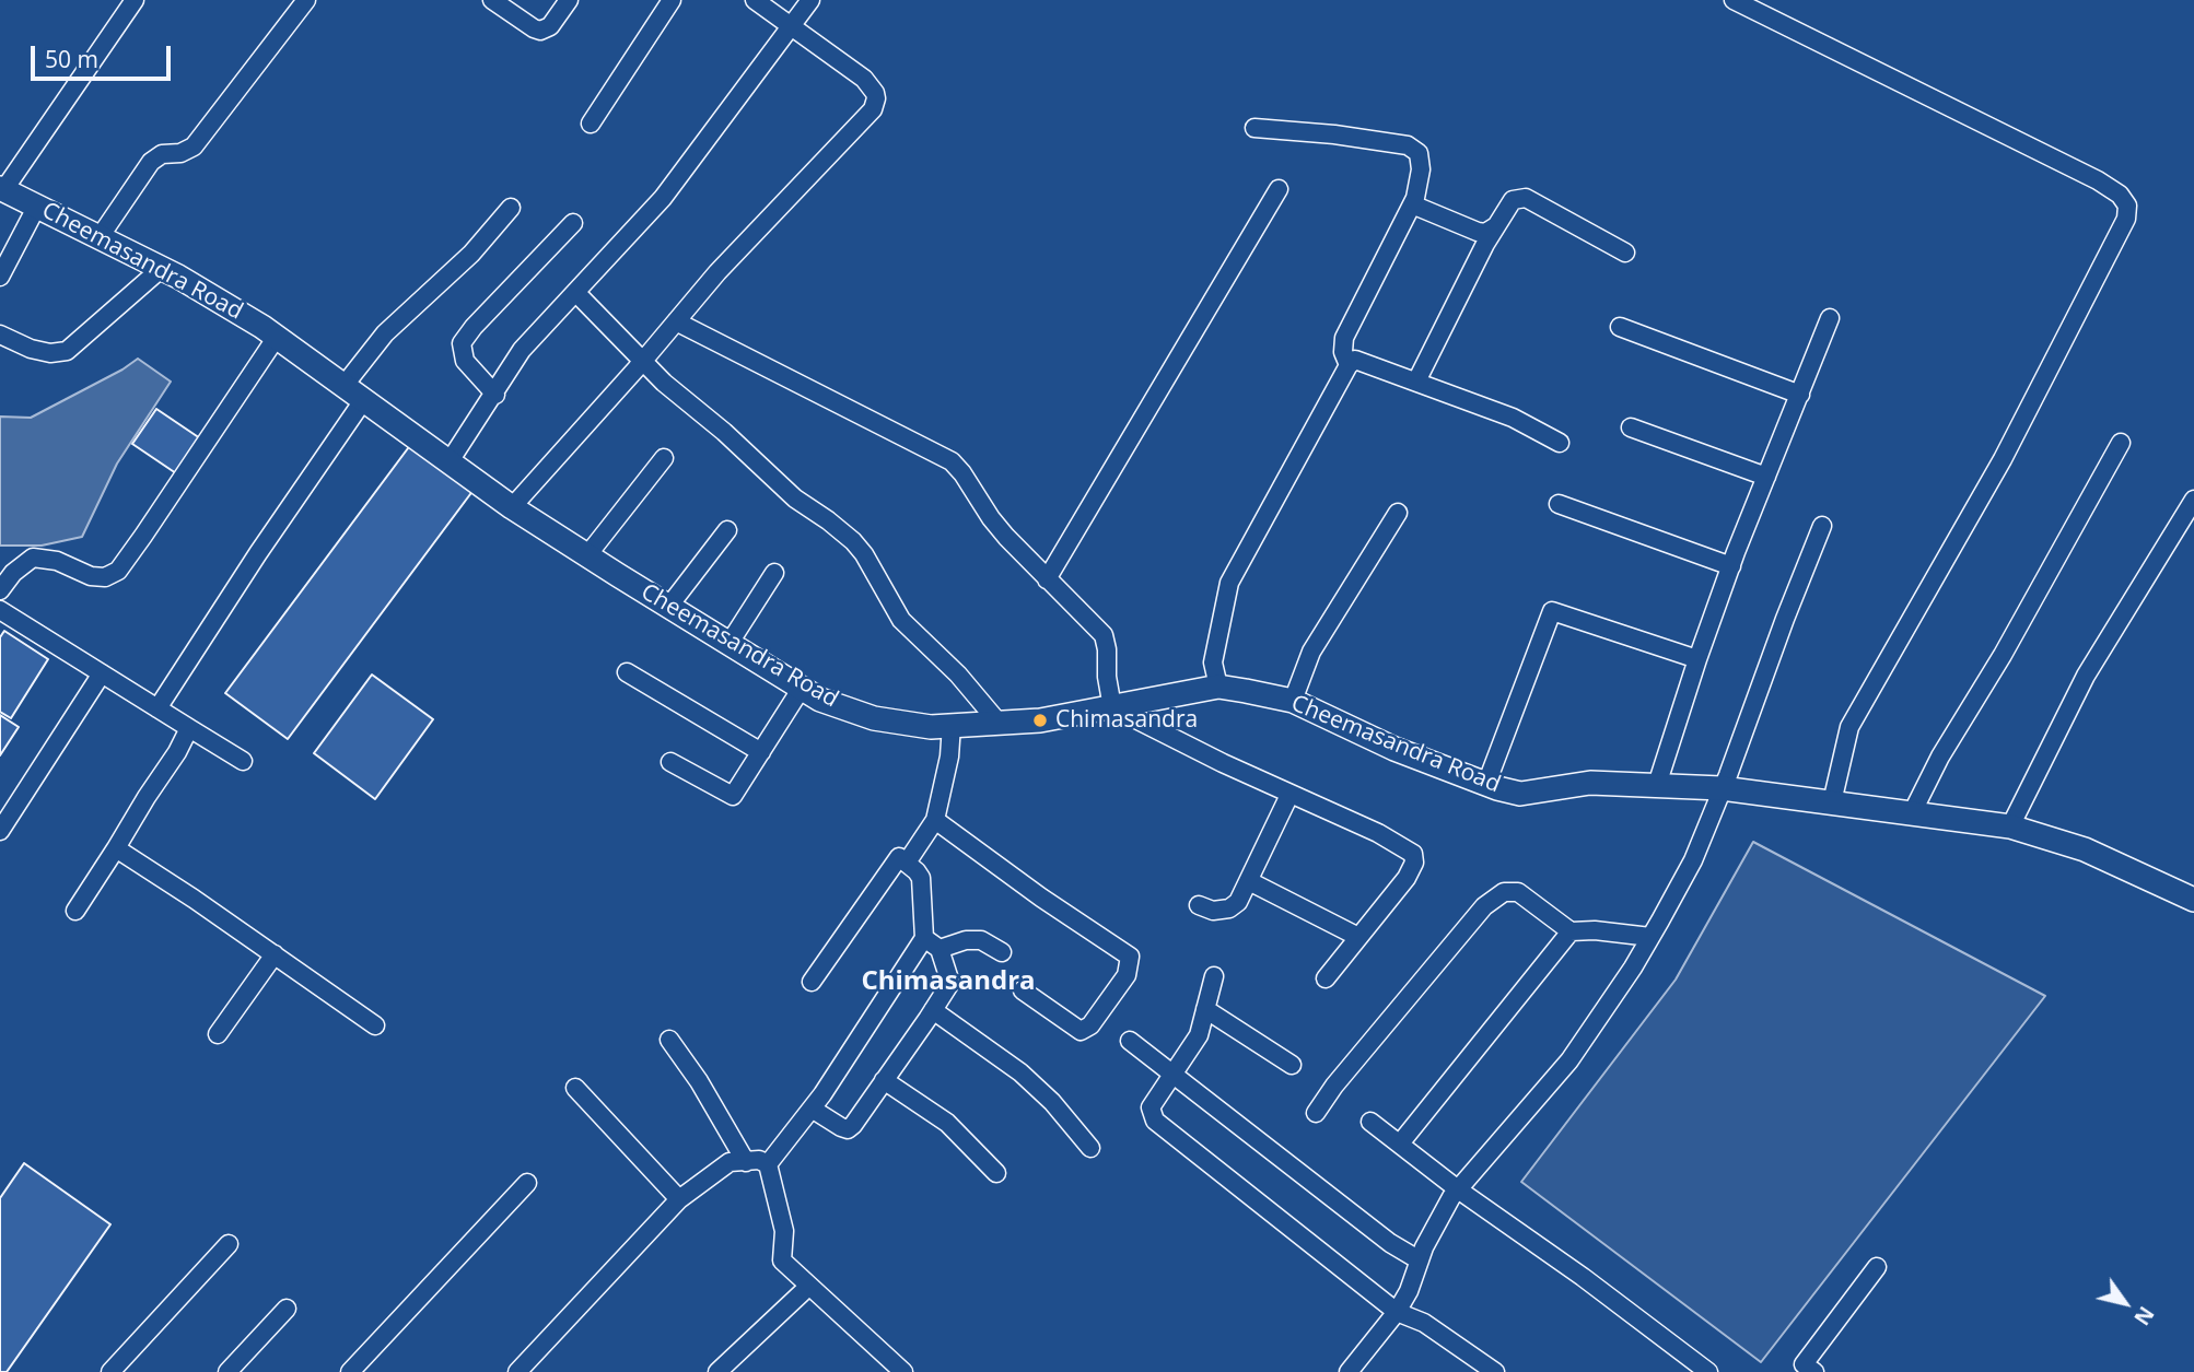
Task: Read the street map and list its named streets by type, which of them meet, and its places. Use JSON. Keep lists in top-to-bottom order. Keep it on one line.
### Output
{"streets":{"street":["Cheemasandra Road"]},"districts":["Chimasandra"],"places":["Chimasandra"],"scale_bar":"50 m","north":"bottom right"}
